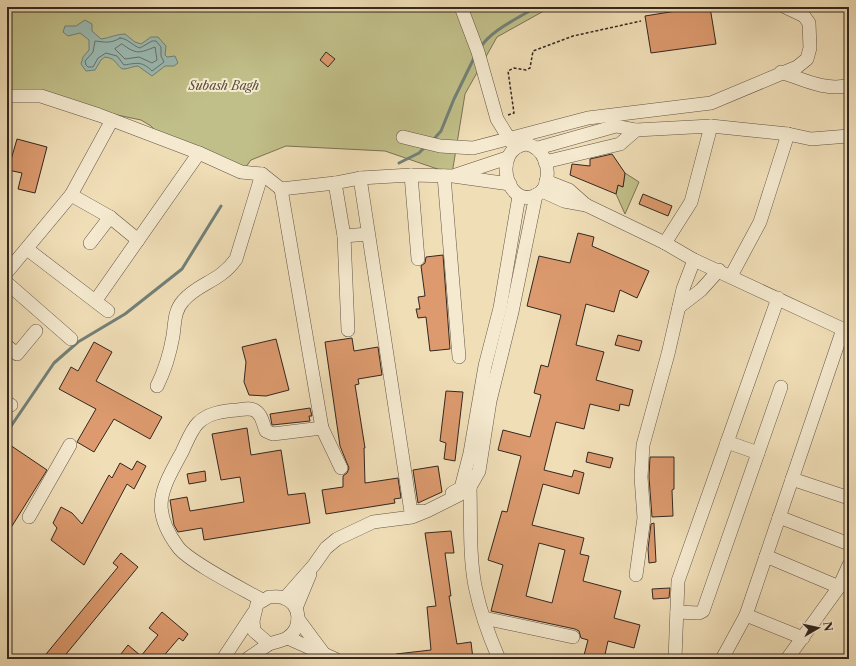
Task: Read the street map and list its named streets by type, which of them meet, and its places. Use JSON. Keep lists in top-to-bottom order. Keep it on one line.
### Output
{"parks":["Subash Bagh"],"north":"right"}
